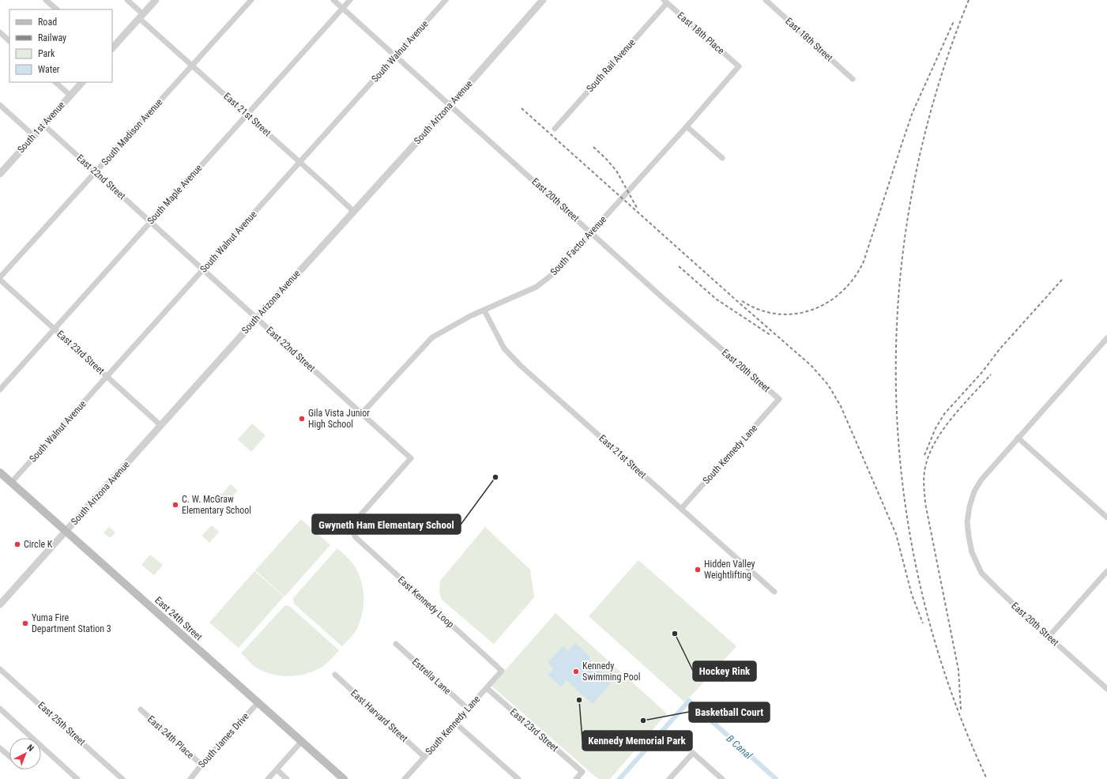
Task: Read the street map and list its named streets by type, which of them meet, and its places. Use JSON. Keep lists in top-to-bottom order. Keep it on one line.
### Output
{"streets":{"main road":["East 24th Street"],"street":["East 18th Place","East 18th Street","South Walnut Avenue","South Rail Avenue","South Arizona Avenue","East 21st Street","South 1st Avenue","South Madison Avenue","East 22nd Street","South Maple Avenue","East 20th Street","South Factor Avenue","East 23rd Street","South Kennedy Lane","East Kennedy Loop","Estrella Lane","East Harvard Street","East 25th Street","East 24th Place","South James Drive"]},"crossings":[["East 18th Place","South Rail Avenue"],["East 18th Place","South Factor Avenue"],["South Walnut Avenue","East 21st Street"],["South Walnut Avenue","East 22nd Street"],["South Walnut Avenue","East 20th Street"],["South Walnut Avenue","East 23rd Street"],["South Walnut Avenue","East 24th Street"],["South Arizona Avenue","East 21st Street"],["South Arizona Avenue","East 22nd Street"],["South Arizona Avenue","East 20th Street"],["South Arizona Avenue","East 23rd Street"],["South Arizona Avenue","East 24th Street"],["East 21st Street","South Madison Avenue"],["East 21st Street","South Maple Avenue"],["East 21st Street","South Factor Avenue"],["East 21st Street","South Kennedy Lane"],["South 1st Avenue","East 22nd Street"],["South Madison Avenue","East 22nd Street"],["South Madison Avenue","East 23rd Street"],["East 22nd Street","South Maple Avenue"],["East 22nd Street","South Factor Avenue"],["East 22nd Street","East Kennedy Loop"],["South Maple Avenue","East 20th Street"],["South Maple Avenue","East 23rd Street"],["East 20th Street","South Factor Avenue"],["East 20th Street","South Kennedy Lane"],["East 23rd Street","South Kennedy Lane"],["South Kennedy Lane","East Kennedy Loop"],["South Kennedy Lane","Estrella Lane"],["South Kennedy Lane","East Harvard Street"],["East 24th Street","South James Drive"],["East 24th Place","South James Drive"]],"water":["B Canal"],"places":["Gila Vista Junior High School","Gwyneth Ham Elementary School","C. W. McGraw Elementary School","Circle K","Hidden Valley Weightlifting","Yuma Fire Department Station 3","Hockey Rink","Kennedy Swimming Pool","Kennedy Memorial Park","Basketball Court"],"legend":["Road","Railway","Park","Water"],"north":"top right"}
